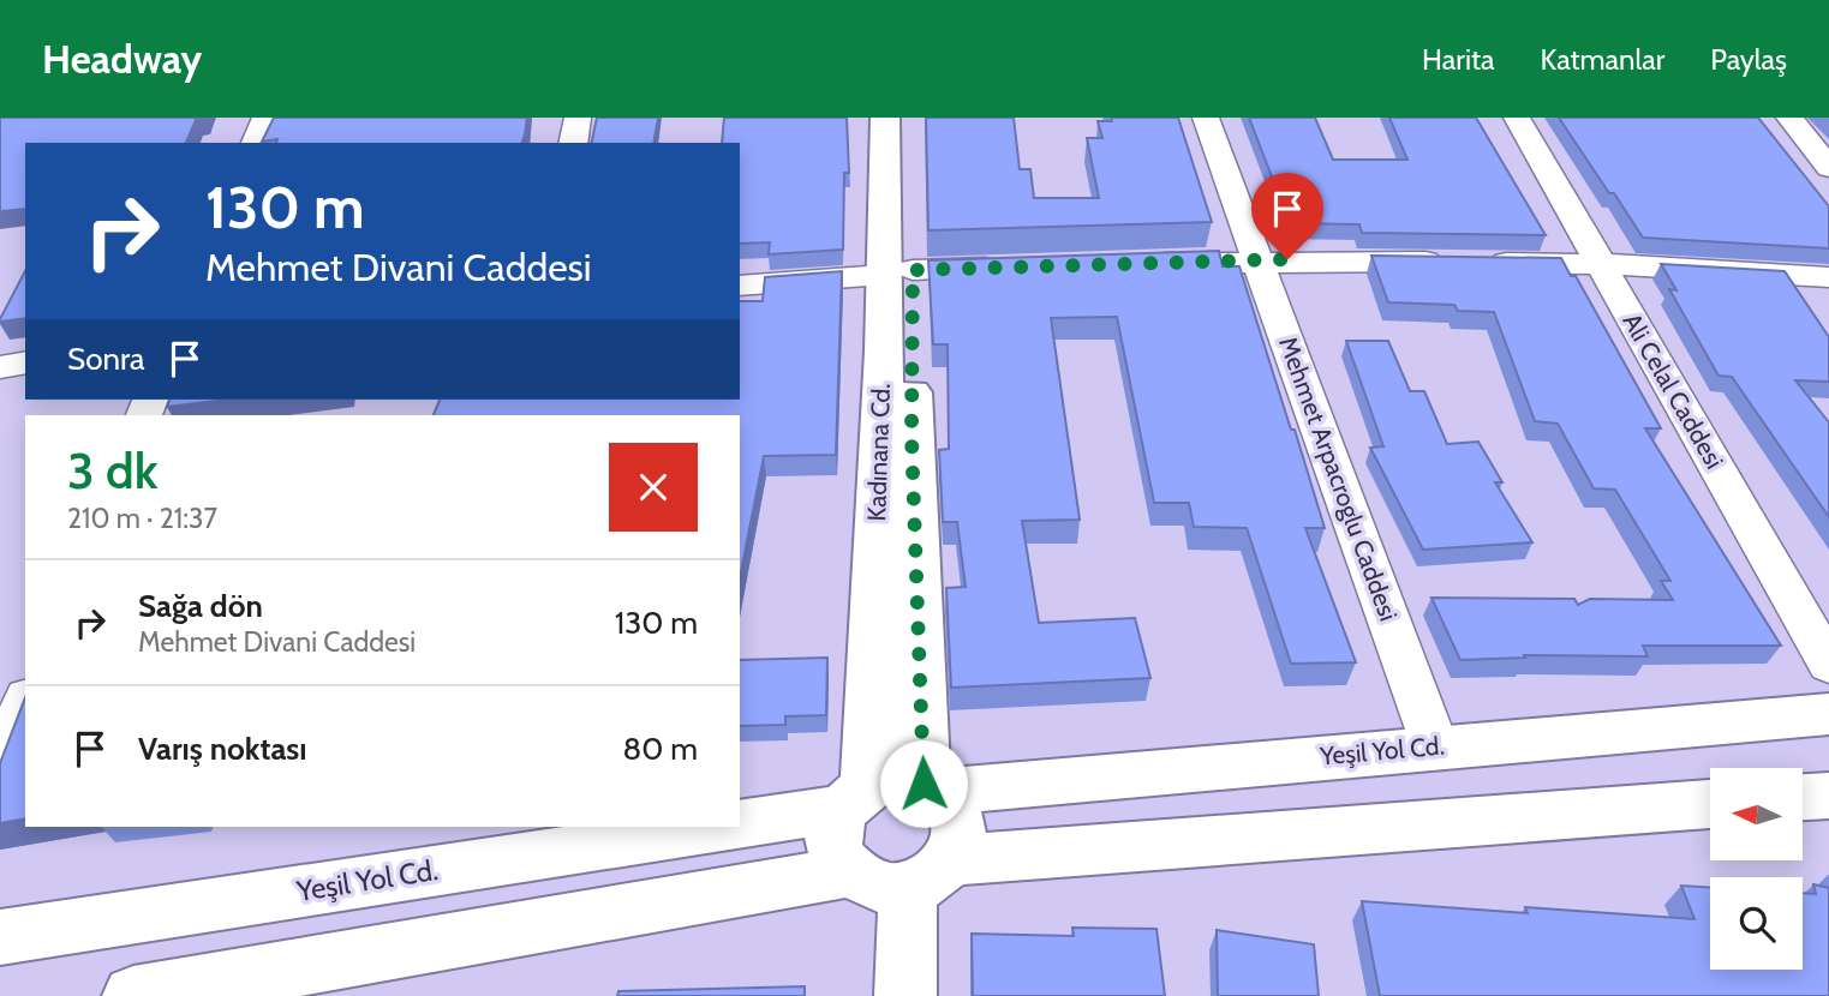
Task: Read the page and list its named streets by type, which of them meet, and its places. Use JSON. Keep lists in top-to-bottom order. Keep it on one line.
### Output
{"streets":{"street":["Ali Celal Caddesi","Kadınana Cd.","Mehmet Arpacroglu Caddesi","Yeşil Yol Cd."]},"crossings":[["Kadınana Cd.","Yeşil Yol Cd."],["Mehmet Arpacroglu Caddesi","Yeşil Yol Cd."]],"north":"left","page":{"header":"Headway","nav":["Harita","Katmanlar","Paylaş"],"turn":["130 m","Mehmet Divani Caddesi"],"then":"Sonra","heading":["3 dk","210 m · 21:37"],"list":[{"name":"Sağa dön","note":"Mehmet Divani Caddesi","value":"130 m"},{"name":"Varış noktası","value":"80 m"}]}}
